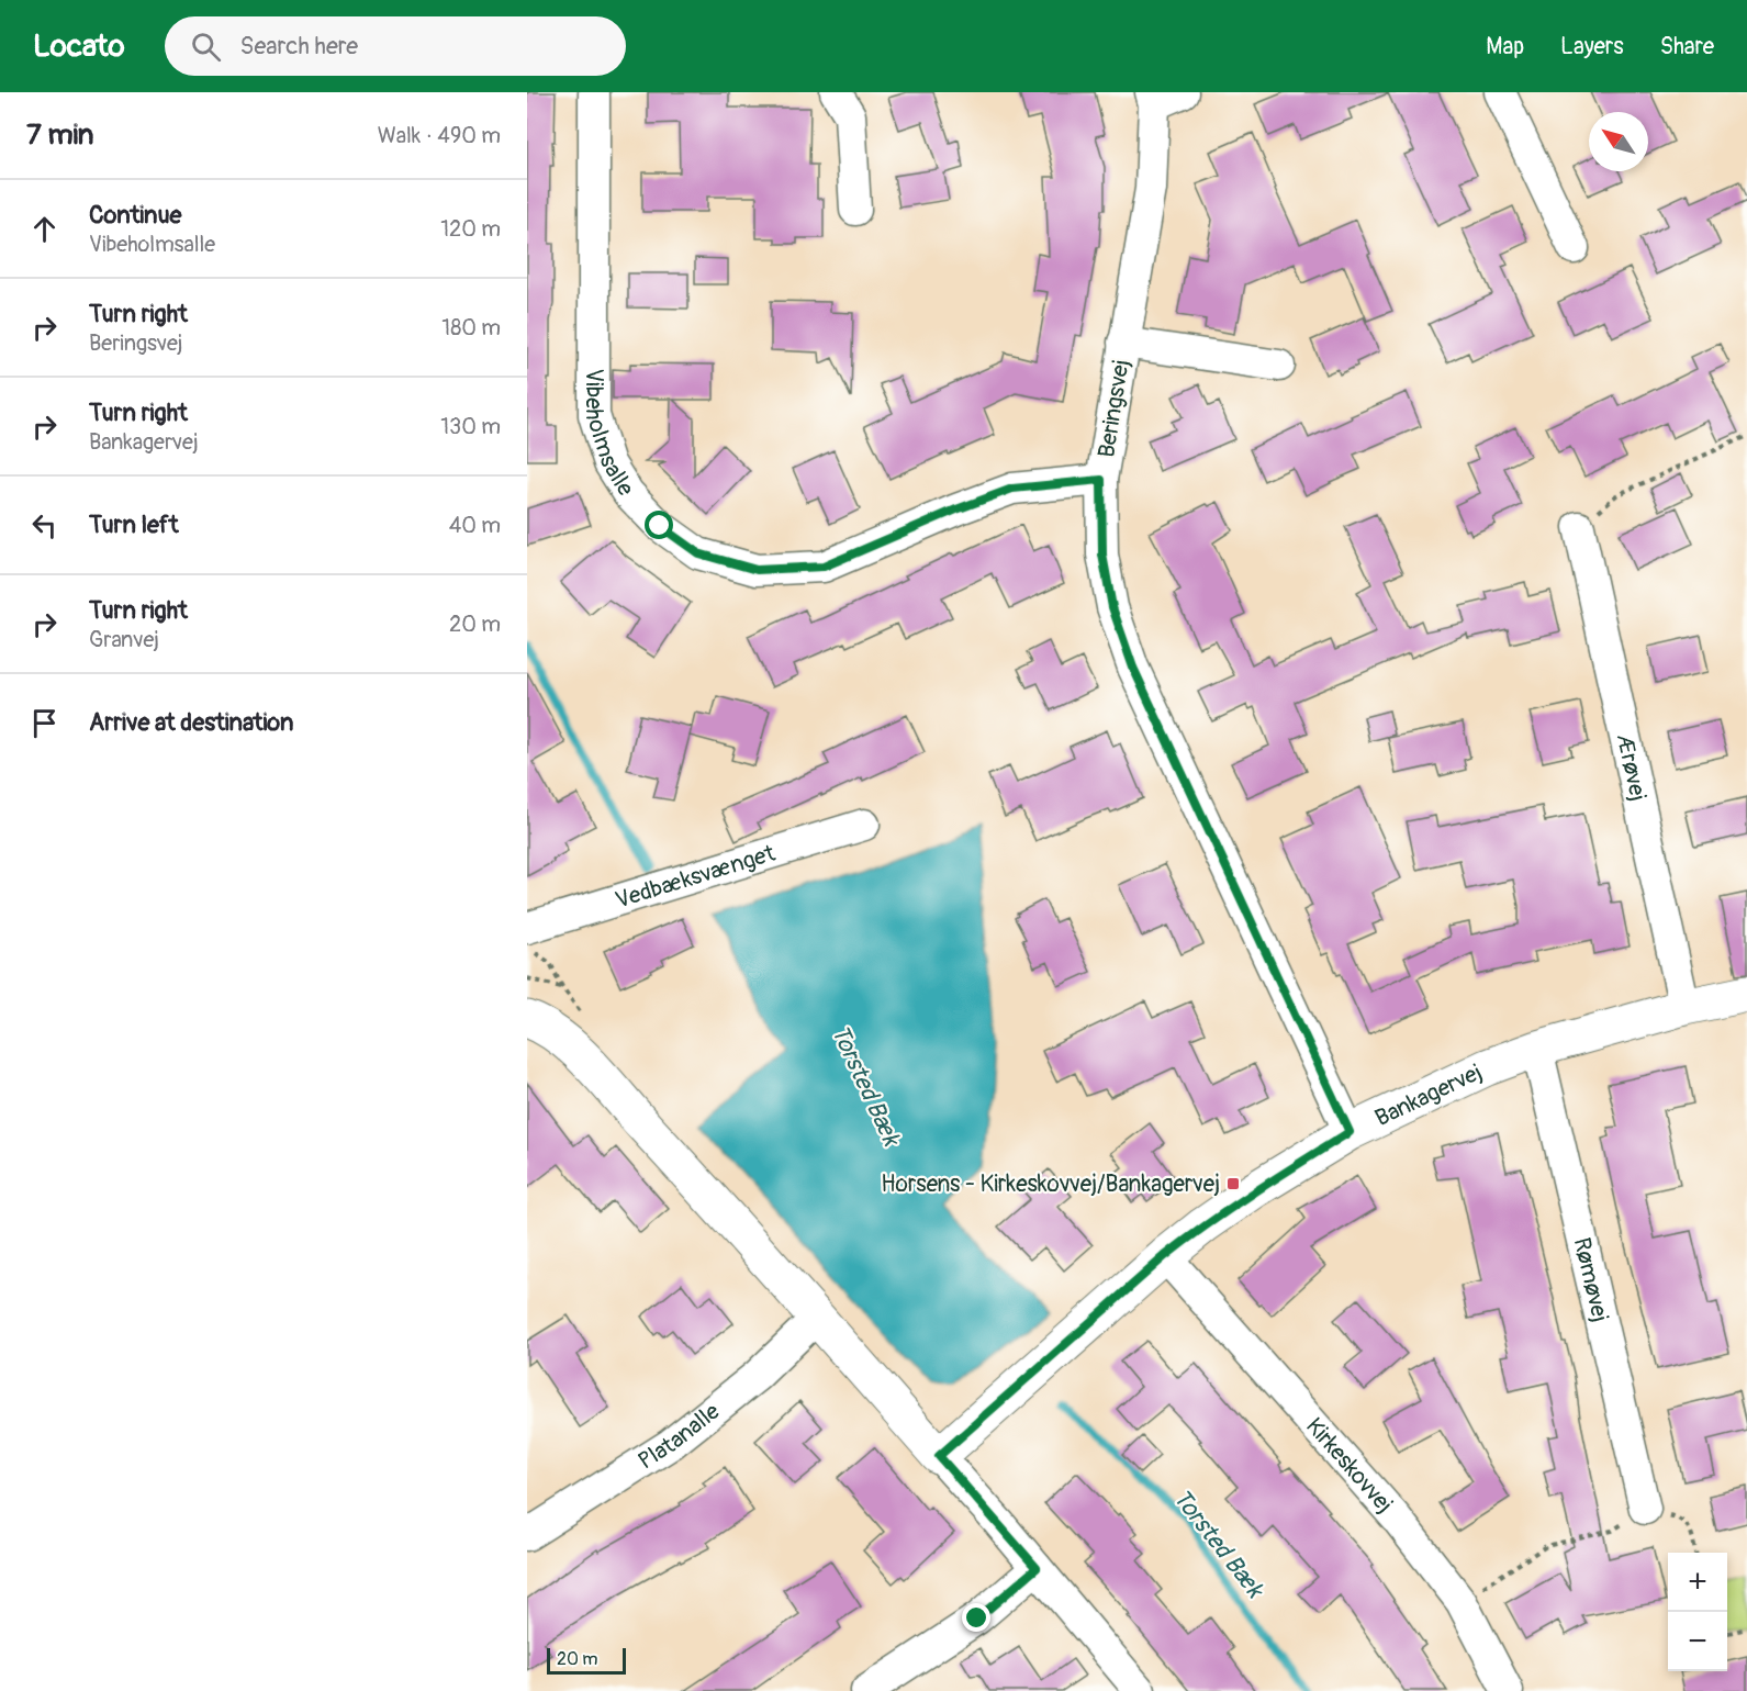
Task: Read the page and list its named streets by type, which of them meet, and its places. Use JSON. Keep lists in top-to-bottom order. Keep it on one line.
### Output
{"streets":{"street":["Beringsvej","Vibeholmsalle","Ærøvej","Vedbæksvænget","Bankagervej","Rømøvej","Platanalle","Kirkeskovvej"]},"crossings":[["Beringsvej","Vibeholmsalle"],["Beringsvej","Bankagervej"],["Ærøvej","Bankagervej"],["Bankagervej","Rømøvej"],["Bankagervej","Kirkeskovvej"]],"water":["Torsted Bæk"],"places":{"transit":["Horsens - Kirkeskovvej/Bankagervej"]},"scale_bar":"20 m","north":"top left","page":{"header":"Locato","search":"Search here","nav":["Map","Layers","Share"],"heading":["7 min","Walk · 490 m"],"list":[["Continue","Vibeholmsalle","120 m"],["Turn right","Beringsvej","180 m"],["Turn right","Bankagervej","130 m"],["Turn left","40 m"],["Turn right","Granvej","20 m"],"Arrive at destination"],"map_buttons":["+","−"],"scale":"20 m"}}
